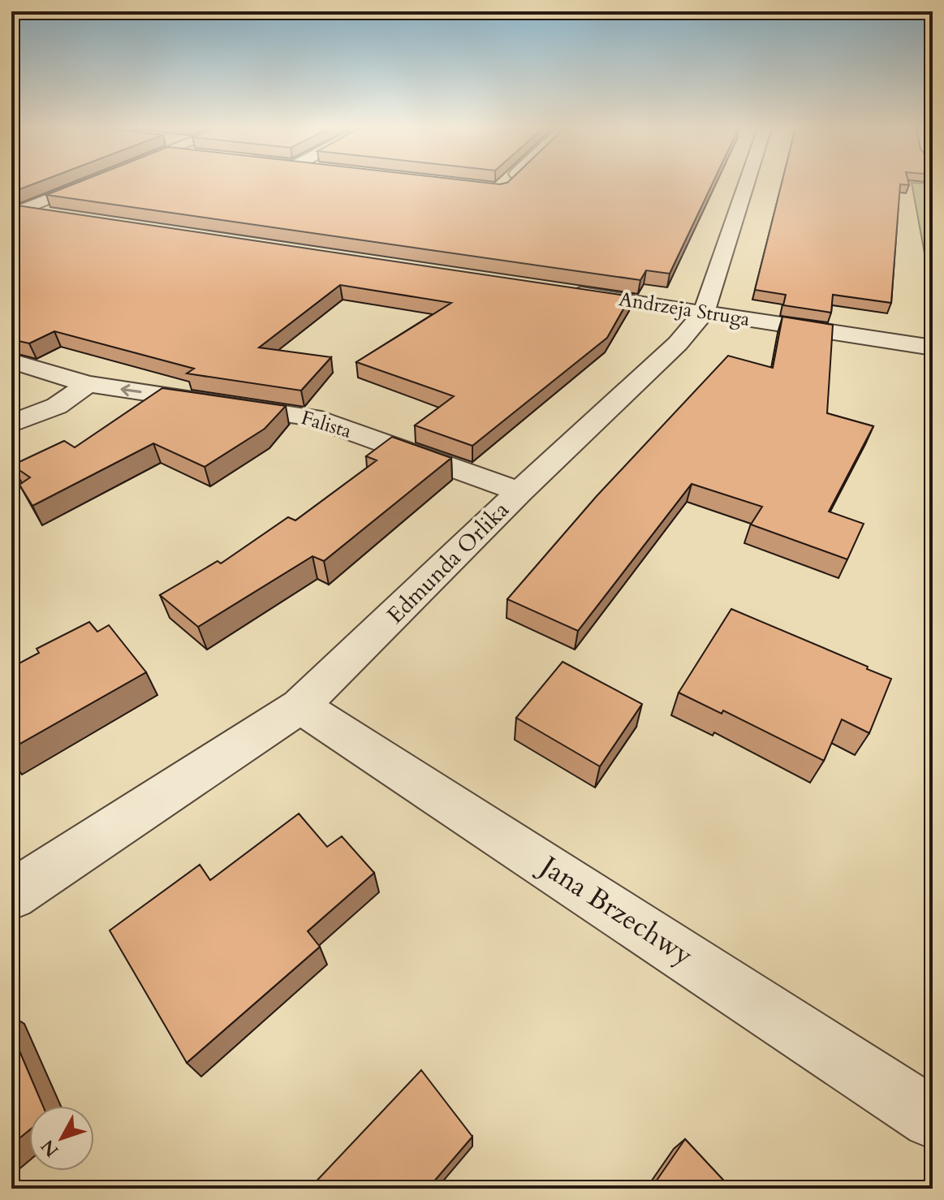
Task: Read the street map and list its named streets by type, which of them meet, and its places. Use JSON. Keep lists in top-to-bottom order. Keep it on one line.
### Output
{"streets":{"street":["Andrzeja Struga","Falista","Edmunda Orlika","Jana Brzechwy"]},"crossings":[["Andrzeja Struga","Edmunda Orlika"],["Falista","Edmunda Orlika"],["Edmunda Orlika","Jana Brzechwy"]],"one_way":["Falista"],"north":"bottom left"}
